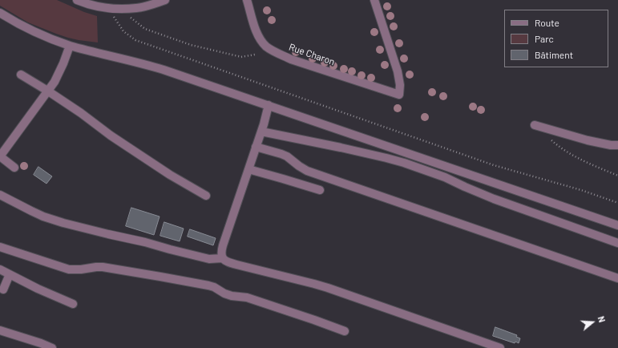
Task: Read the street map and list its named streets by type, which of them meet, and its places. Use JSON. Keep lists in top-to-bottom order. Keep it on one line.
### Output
{"streets":{"street":["Rue Charon"]},"legend":["Route","Parc","Bâtiment"],"north":"right"}
